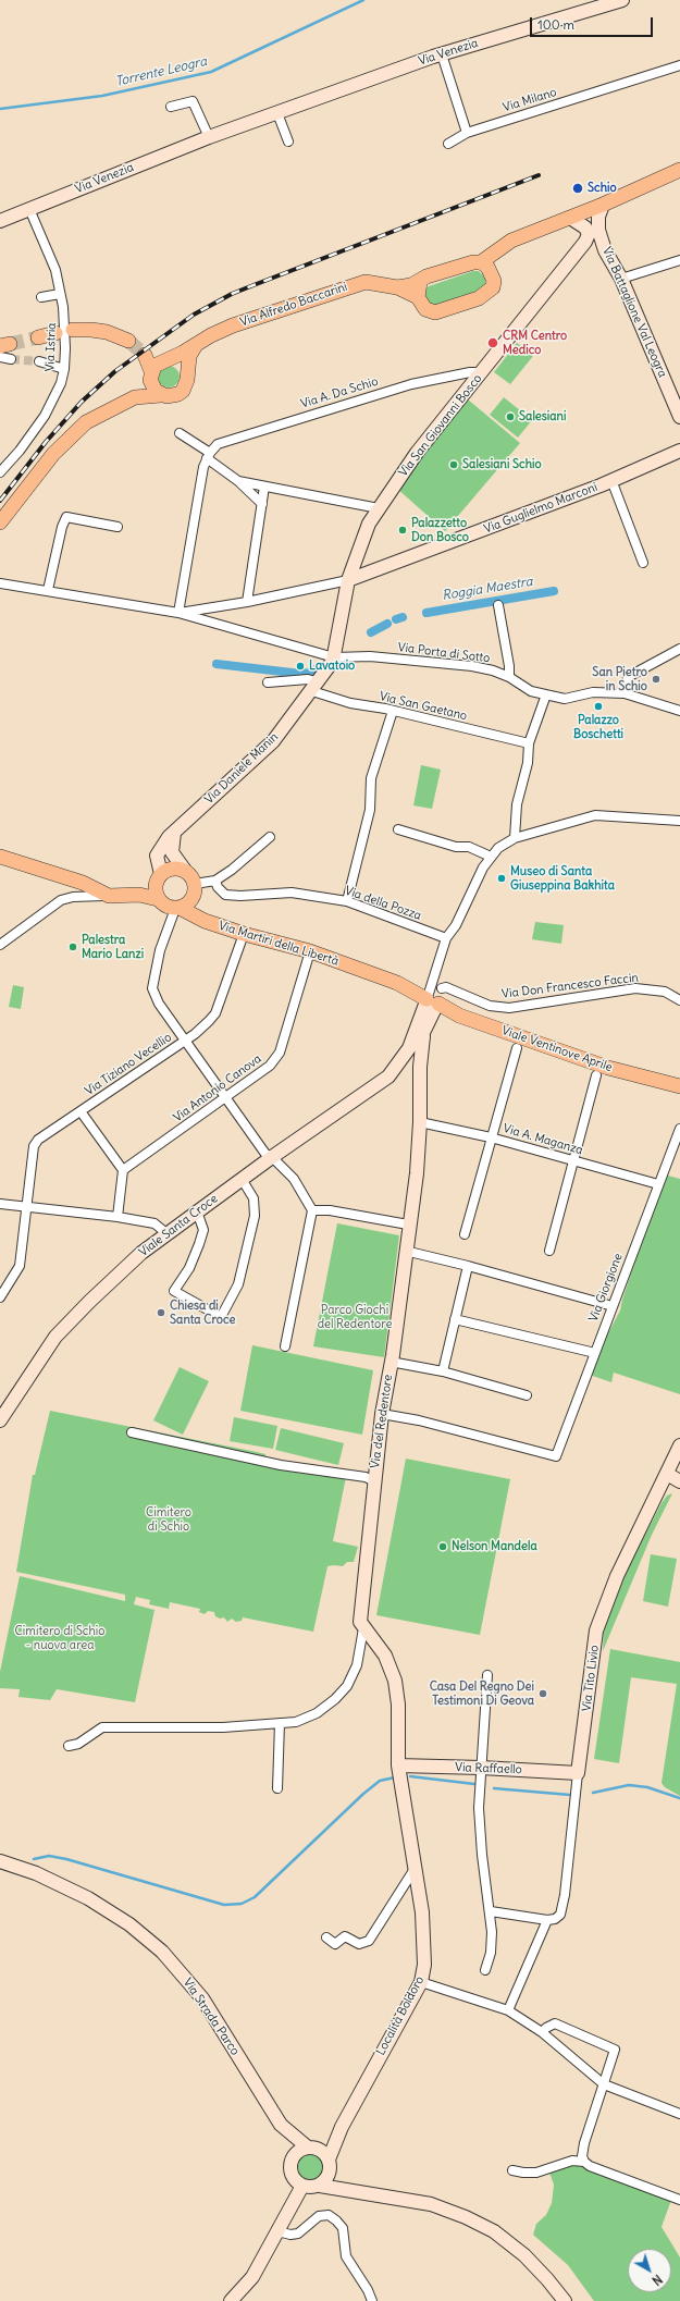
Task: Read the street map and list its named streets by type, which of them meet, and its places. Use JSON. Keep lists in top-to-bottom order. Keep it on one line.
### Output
{"streets":{"main road":["Via Alfredo Baccarini","Via Martiri della Libertà","Viale Ventinove Aprile"],"street":["Via Venezia","Via Milano","Via Battaglione Val Leogra","Via Istria","Via A. Da Schio","Via San Giovanni Bosco","Via Guglielmo Marconi","Via Porta di Sotto","Via San Gaetano","Via Daniele Manin","Via della Pozza","Via Don Francesco Faccin","Via Tiziano Vecellio","Via Antonio Canova","Via A. Maganza","Viale Santa Croce","Via Giorgione","Via del Redentore","Via Tito Livio","Via Raffaello","Località Boldoro","Via Strada Parco"]},"crossings":[["Via Venezia","Via Istria"],["Via Alfredo Baccarini","Via Battaglione Val Leogra"],["Via A. Da Schio","Via San Giovanni Bosco"],["Via San Giovanni Bosco","Via Guglielmo Marconi"],["Via San Giovanni Bosco","Via Porta di Sotto"],["Via San Giovanni Bosco","Via Daniele Manin"],["Via Porta di Sotto","Via Daniele Manin"],["Via San Gaetano","Via Daniele Manin"],["Via Martiri della Libertà","Viale Ventinove Aprile"],["Via Martiri della Libertà","Via Tiziano Vecellio"],["Via Martiri della Libertà","Via Antonio Canova"],["Via Martiri della Libertà","Viale Santa Croce"],["Viale Ventinove Aprile","Viale Santa Croce"],["Via A. Maganza","Via Giorgione"],["Via A. Maganza","Via del Redentore"],["Viale Santa Croce","Via del Redentore"],["Via Giorgione","Via del Redentore"],["Via Tito Livio","Via Raffaello"],["Via Raffaello","Località Boldoro"],["Località Boldoro","Via Strada Parco"]],"water":["Torrente Leogra","Roggia Maestra"],"parks":["Parco Giochi del Redentore","Cimitero di Schio","Cimitero di Schio - nuova area"],"places":["Schio","CRM Centro Medico","Salesiani","Salesiani Schio","Palazzetto Don Bosco","Lavatoio","San Pietro in Schio","Palazzo Boschetti","Museo di Santa Giuseppina Bakhita","Palestra Mario Lanzi","Chiesa di Santa Croce","Nelson Mandela","Casa Del Regno Dei Testimoni Di Geova"],"scale_bar":"100 m","north":"bottom right"}
